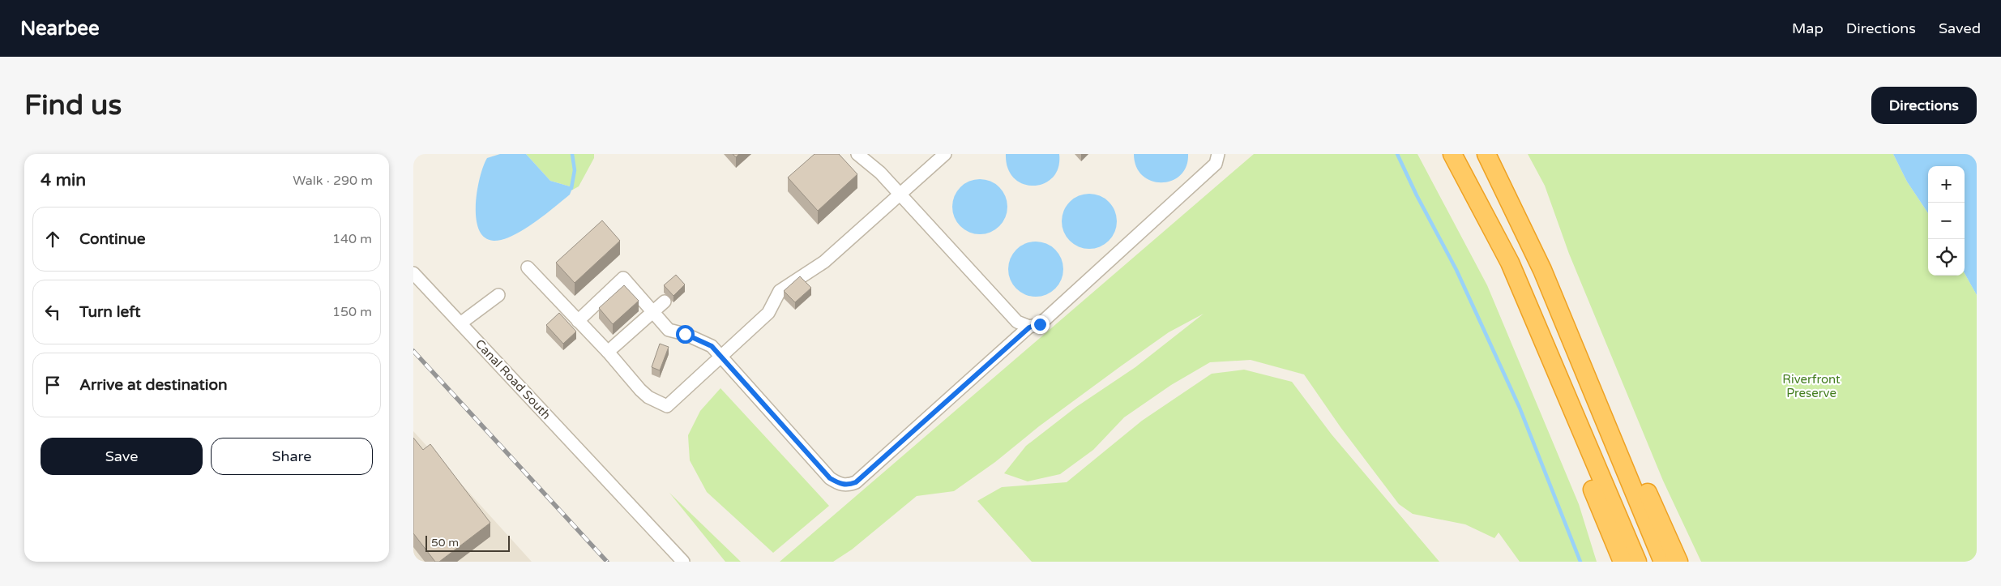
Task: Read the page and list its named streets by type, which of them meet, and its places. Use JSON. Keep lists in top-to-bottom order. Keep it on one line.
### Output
{"streets":{"street":["Canal Road South"]},"parks":["Riverfront Preserve"],"scale_bar":"50 m","page":{"header":"Nearbee","nav":["Map","Directions","Saved"],"buttons":["Directions",["Save","Share"]],"title":"Find us","heading":["4 min","Walk · 290 m"],"map_buttons":["+","−"],"list":[["Continue","140 m"],["Turn left","150 m"],"Arrive at destination"],"scale":"50 m"}}
